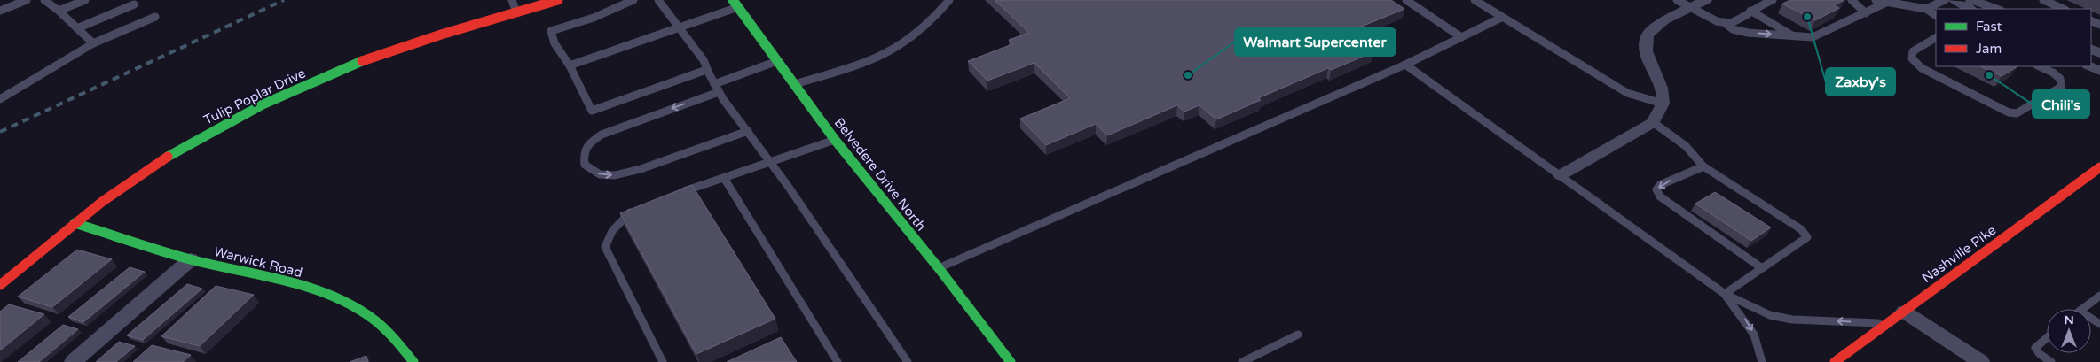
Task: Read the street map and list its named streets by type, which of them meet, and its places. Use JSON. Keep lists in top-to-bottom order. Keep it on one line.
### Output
{"streets":{"street":["Tulip Poplar Drive","Belvedere Drive North","Nashville Pike","Warwick Road"]},"crossings":[["Tulip Poplar Drive","Warwick Road"]],"places":["Zaxby's","Walmart Supercenter","Chili's"],"legend":["Fast","Jam"],"north":"top"}
